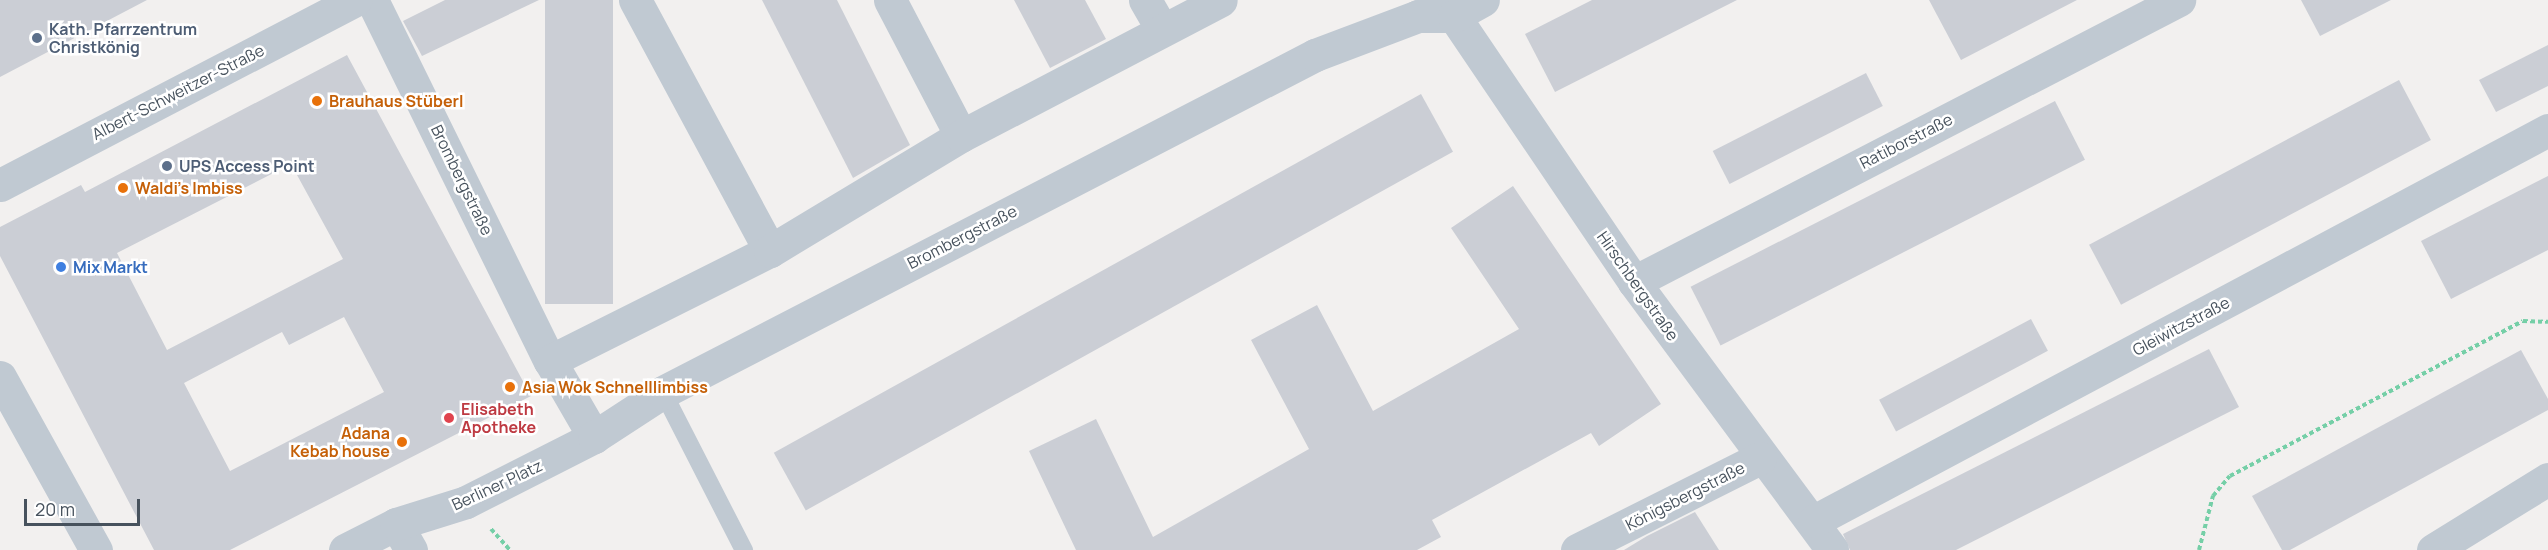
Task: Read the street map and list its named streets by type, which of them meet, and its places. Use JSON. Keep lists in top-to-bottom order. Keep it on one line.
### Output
{"streets":{"street":["Albert-Schweitzer-Straße","Ratiborstraße","Brombergstraße","Hirschbergstraße","Gleiwitzstraße","Berliner Platz","Königsbergstraße"]},"crossings":[["Ratiborstraße","Hirschbergstraße"],["Brombergstraße","Hirschbergstraße"],["Brombergstraße","Berliner Platz"],["Hirschbergstraße","Gleiwitzstraße"],["Hirschbergstraße","Königsbergstraße"]],"places":["Kath. Pfarrzentrum Christkönig","Brauhaus Stüberl","UPS Access Point","Waldi's Imbiss","Mix Markt","Asia Wok Schnelllimbiss","Elisabeth Apotheke","Adana Kebab house"],"scale_bar":"20 m"}
